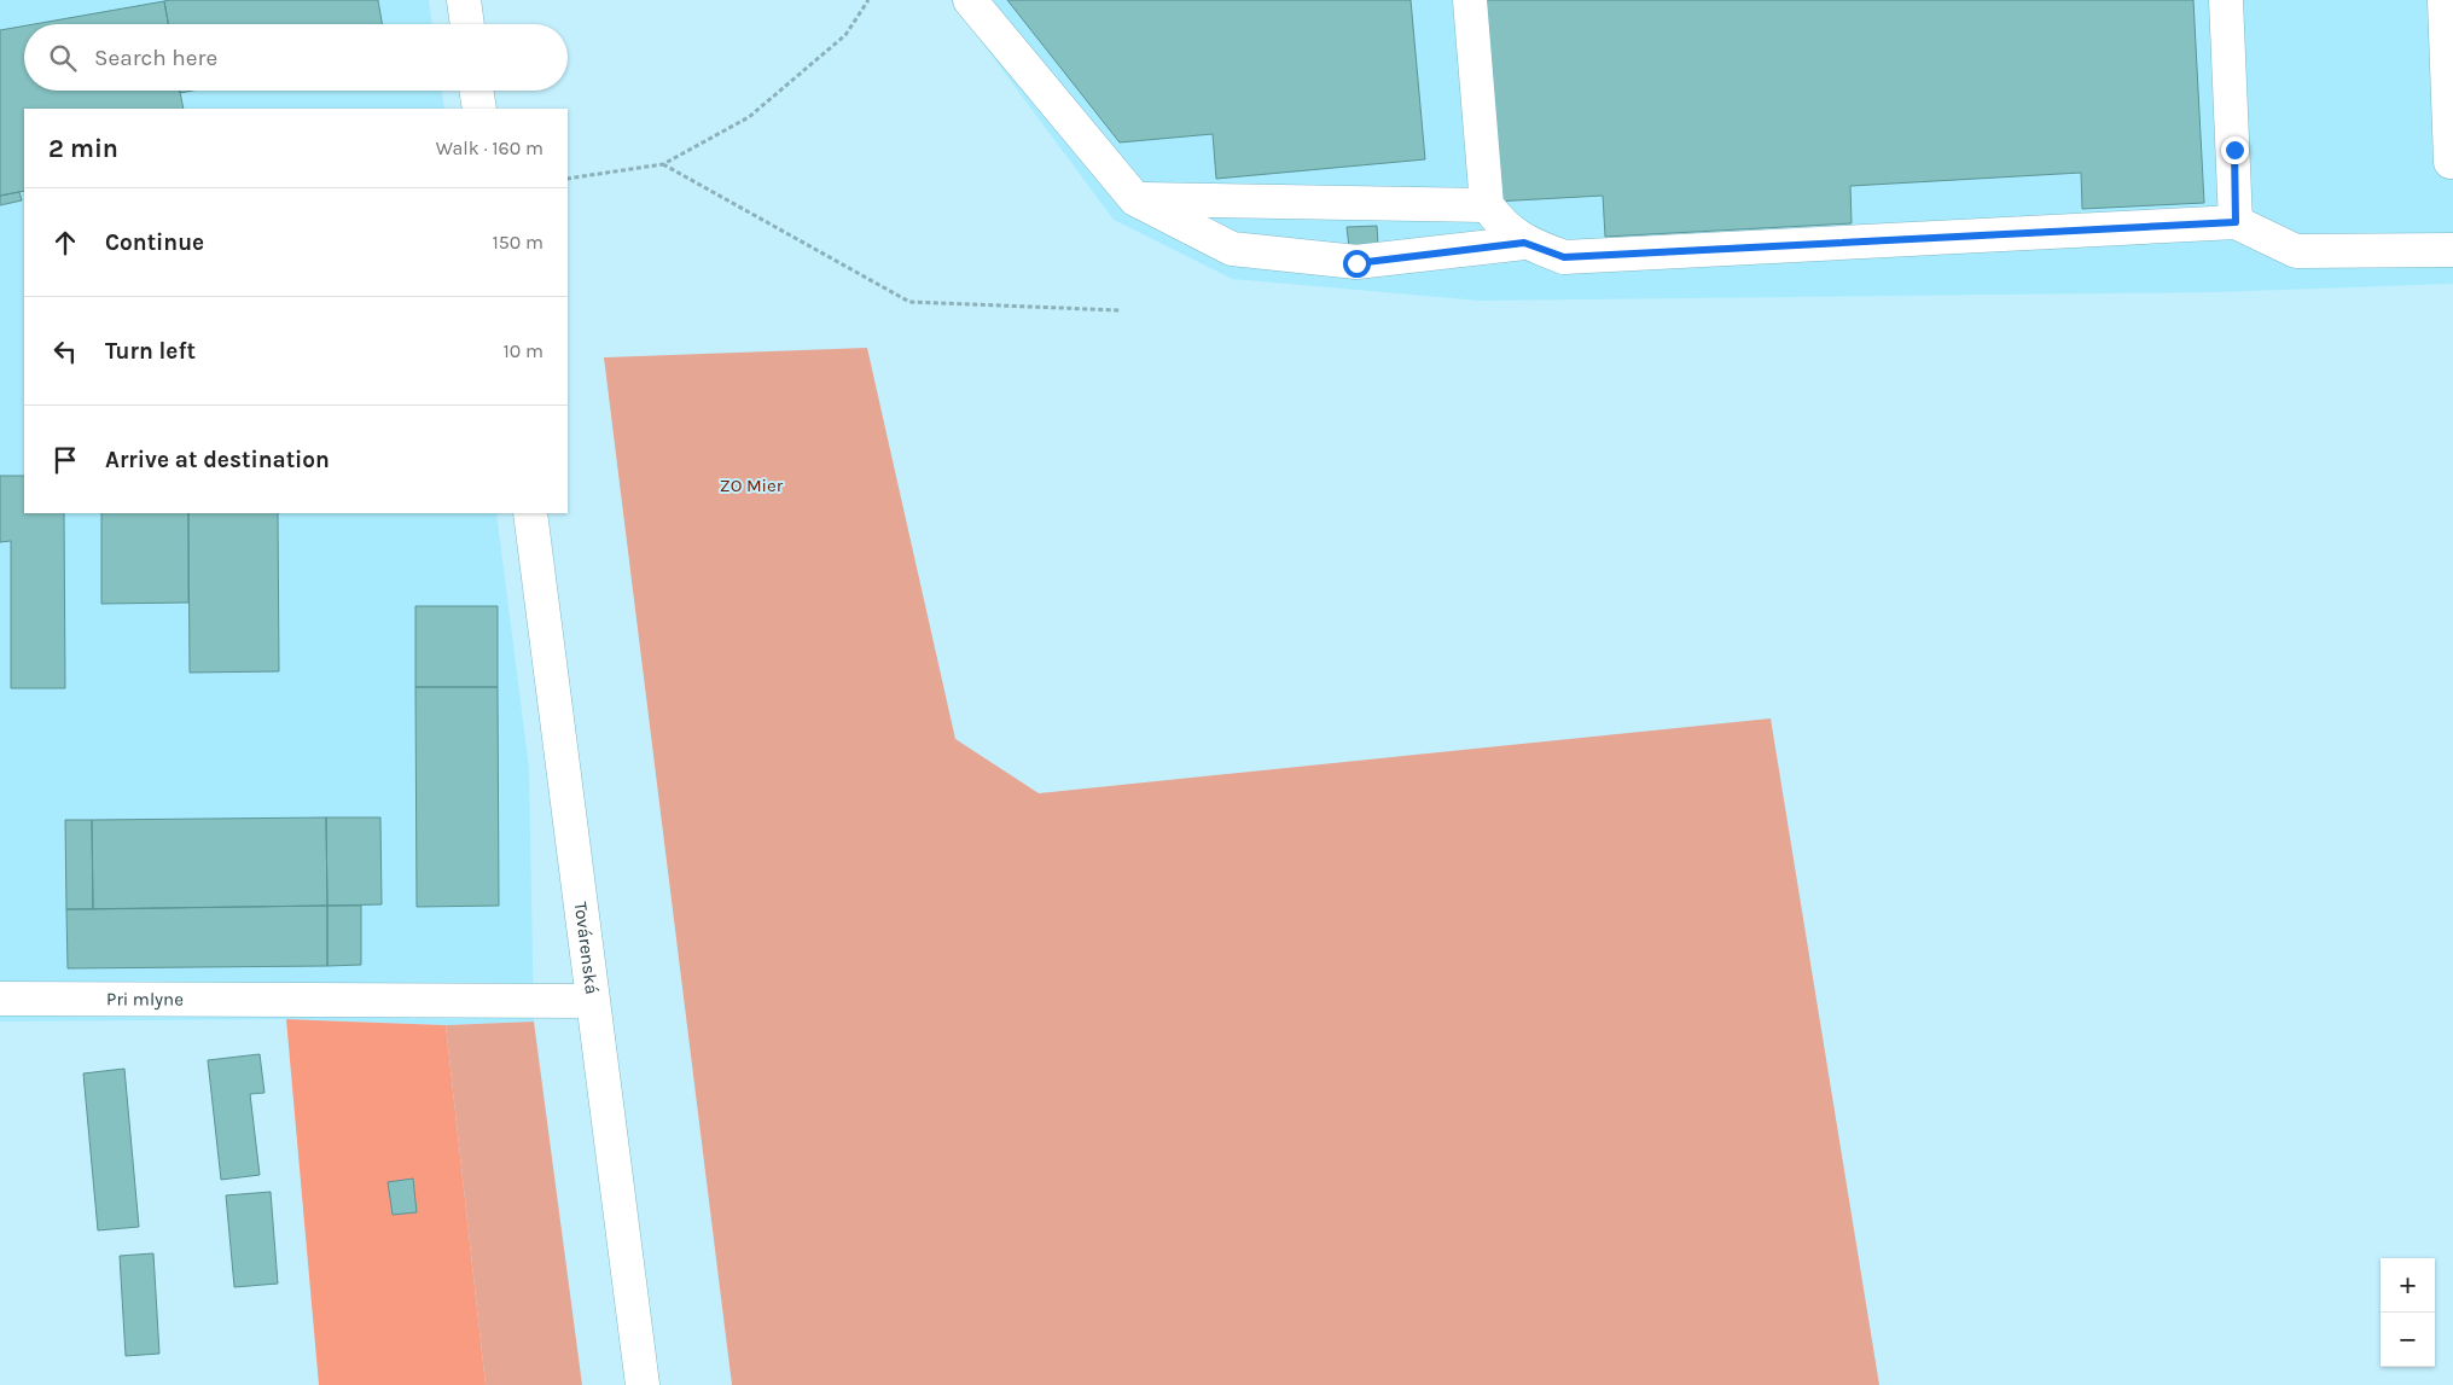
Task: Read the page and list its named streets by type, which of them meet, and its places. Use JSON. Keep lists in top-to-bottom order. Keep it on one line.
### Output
{"streets":{"street":["Továrenská","Pri mlyne"]},"crossings":[["Továrenská","Pri mlyne"]],"parks":["ZO Mier"],"page":{"search":"Search here","heading":["2 min","Walk · 160 m"],"list":[["Continue","150 m"],["Turn left","10 m"],"Arrive at destination"],"map_buttons":["+","−"]}}
